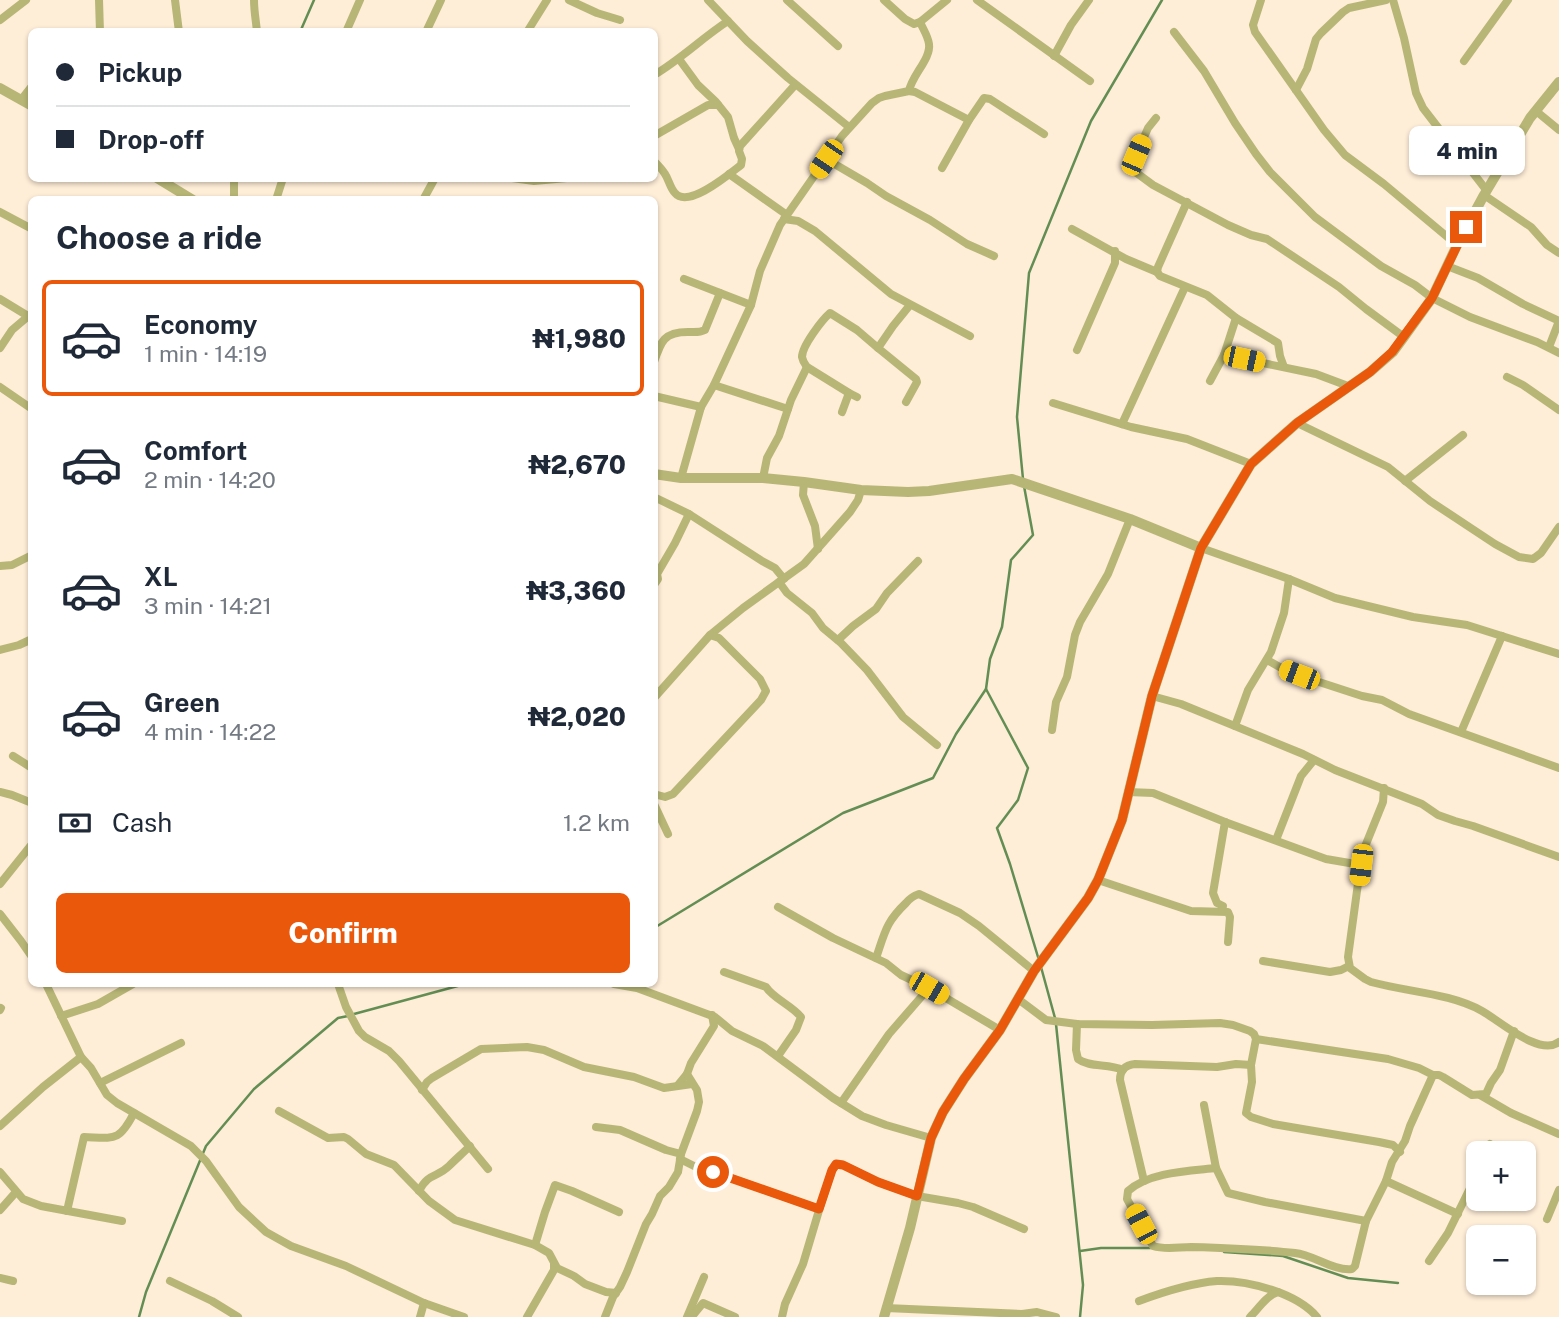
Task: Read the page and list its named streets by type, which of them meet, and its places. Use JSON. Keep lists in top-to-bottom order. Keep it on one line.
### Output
{"page":{"banner":["Pickup","Drop-off"],"bubble":"4 min","heading":"Choose a ride","list":[{"name":"Economy","note":"1 min · 14:19","value":"₦1,980"},{"name":"Comfort","note":"2 min · 14:20","value":"₦2,670"},{"name":"XL","note":"3 min · 14:21","value":"₦3,360"},{"name":"Green","note":"4 min · 14:22","value":"₦2,020"}],"pay":["Cash","1.2 km"],"buttons":"Confirm","map_buttons":["+","−"]}}
